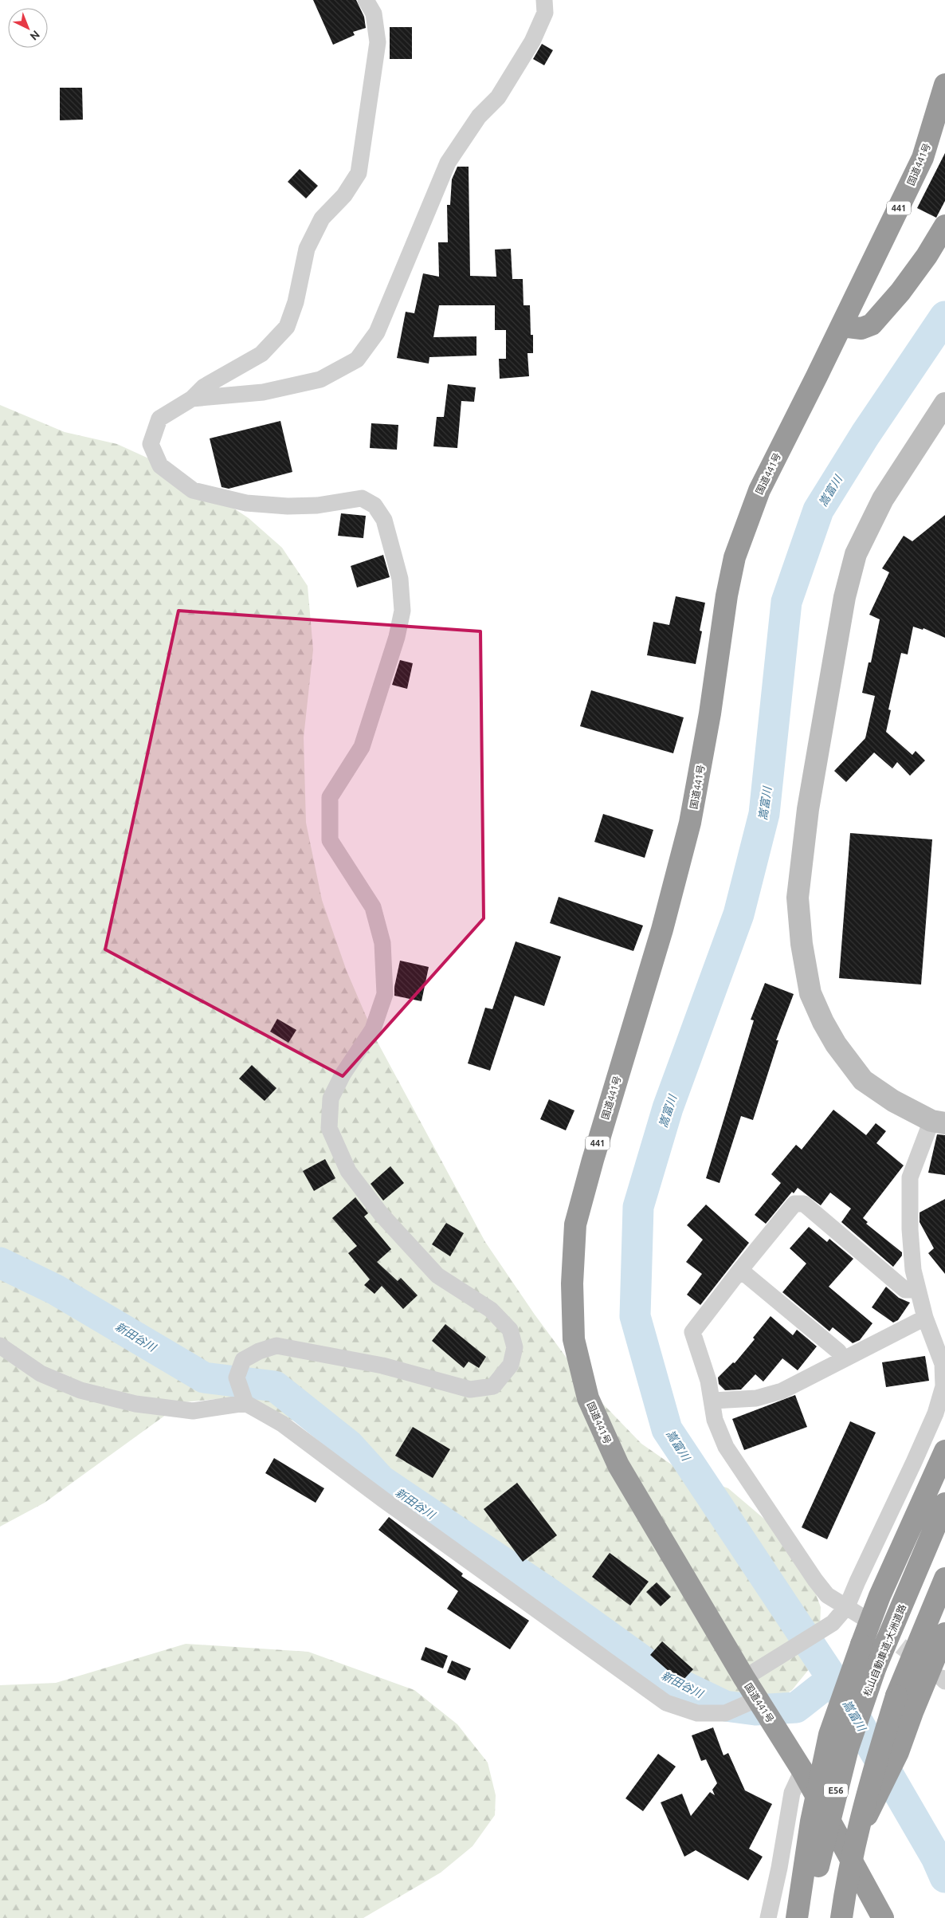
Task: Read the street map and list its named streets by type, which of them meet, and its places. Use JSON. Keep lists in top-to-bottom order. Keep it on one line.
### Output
{"streets":{"highway":["国道441号","441","松山自動車道;大洲道路","E56"]},"water":["嵩富川","新田谷川"],"north":"bottom right"}
